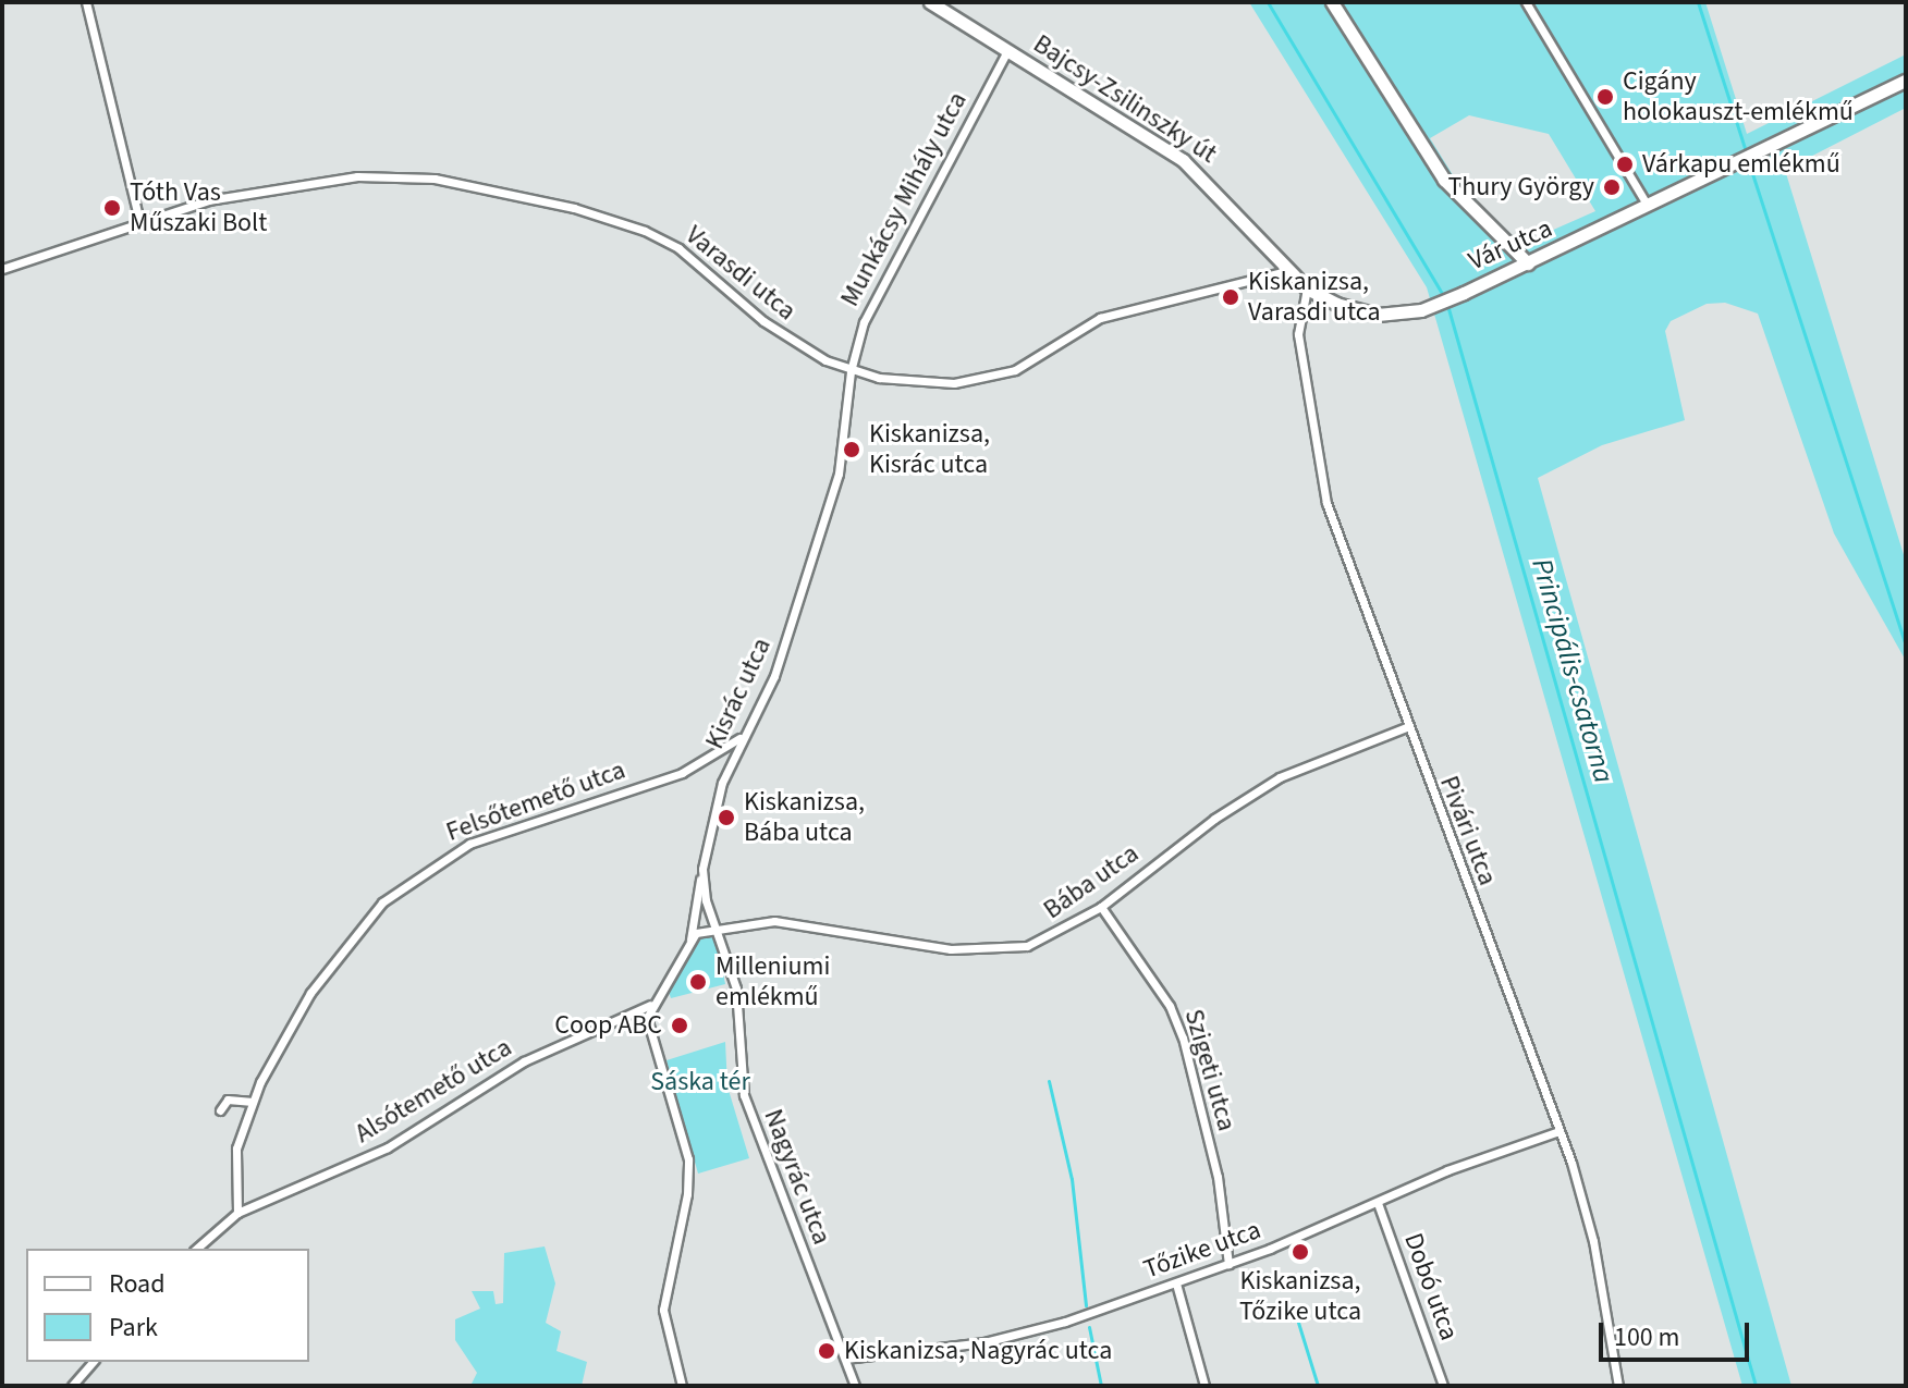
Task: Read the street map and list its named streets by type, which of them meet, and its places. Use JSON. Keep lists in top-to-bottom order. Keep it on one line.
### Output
{"streets":{"main road":["Bajcsy-Zsilinszky út","Vár utca"],"street":["Munkácsy Mihály utca","Varasdi utca","Kisrác utca","Felsőtemető utca","Pivári utca","Bába utca","Szigeti utca","Alsótemető utca","Nagyrác utca","Tőzike utca","Dobó utca"]},"crossings":[["Bajcsy-Zsilinszky út","Munkácsy Mihály utca"],["Bajcsy-Zsilinszky út","Vár utca"],["Bajcsy-Zsilinszky út","Varasdi utca"],["Bajcsy-Zsilinszky út","Pivári utca"],["Munkácsy Mihály utca","Varasdi utca"],["Munkácsy Mihály utca","Kisrác utca"],["Varasdi utca","Kisrác utca"],["Kisrác utca","Felsőtemető utca"],["Kisrác utca","Bába utca"],["Kisrác utca","Nagyrác utca"],["Felsőtemető utca","Alsótemető utca"],["Pivári utca","Bába utca"],["Pivári utca","Tőzike utca"],["Bába utca","Szigeti utca"],["Bába utca","Nagyrác utca"],["Szigeti utca","Tőzike utca"],["Nagyrác utca","Tőzike utca"],["Tőzike utca","Dobó utca"]],"water":["Principális-csatorna"],"parks":["Sáska tér"],"places":["Cigány holokauszt-emlékmű","Várkapu emlékmű","Thury György","Tóth Vas Műszaki Bolt","Kiskanizsa, Varasdi utca","Kiskanizsa, Kisrác utca","Kiskanizsa, Bába utca","Milleniumi emlékmű","Coop ABC","Kiskanizsa, Tőzike utca","Kiskanizsa, Nagyrác utca"],"legend":["Road","Park"],"scale_bar":"100 m"}
